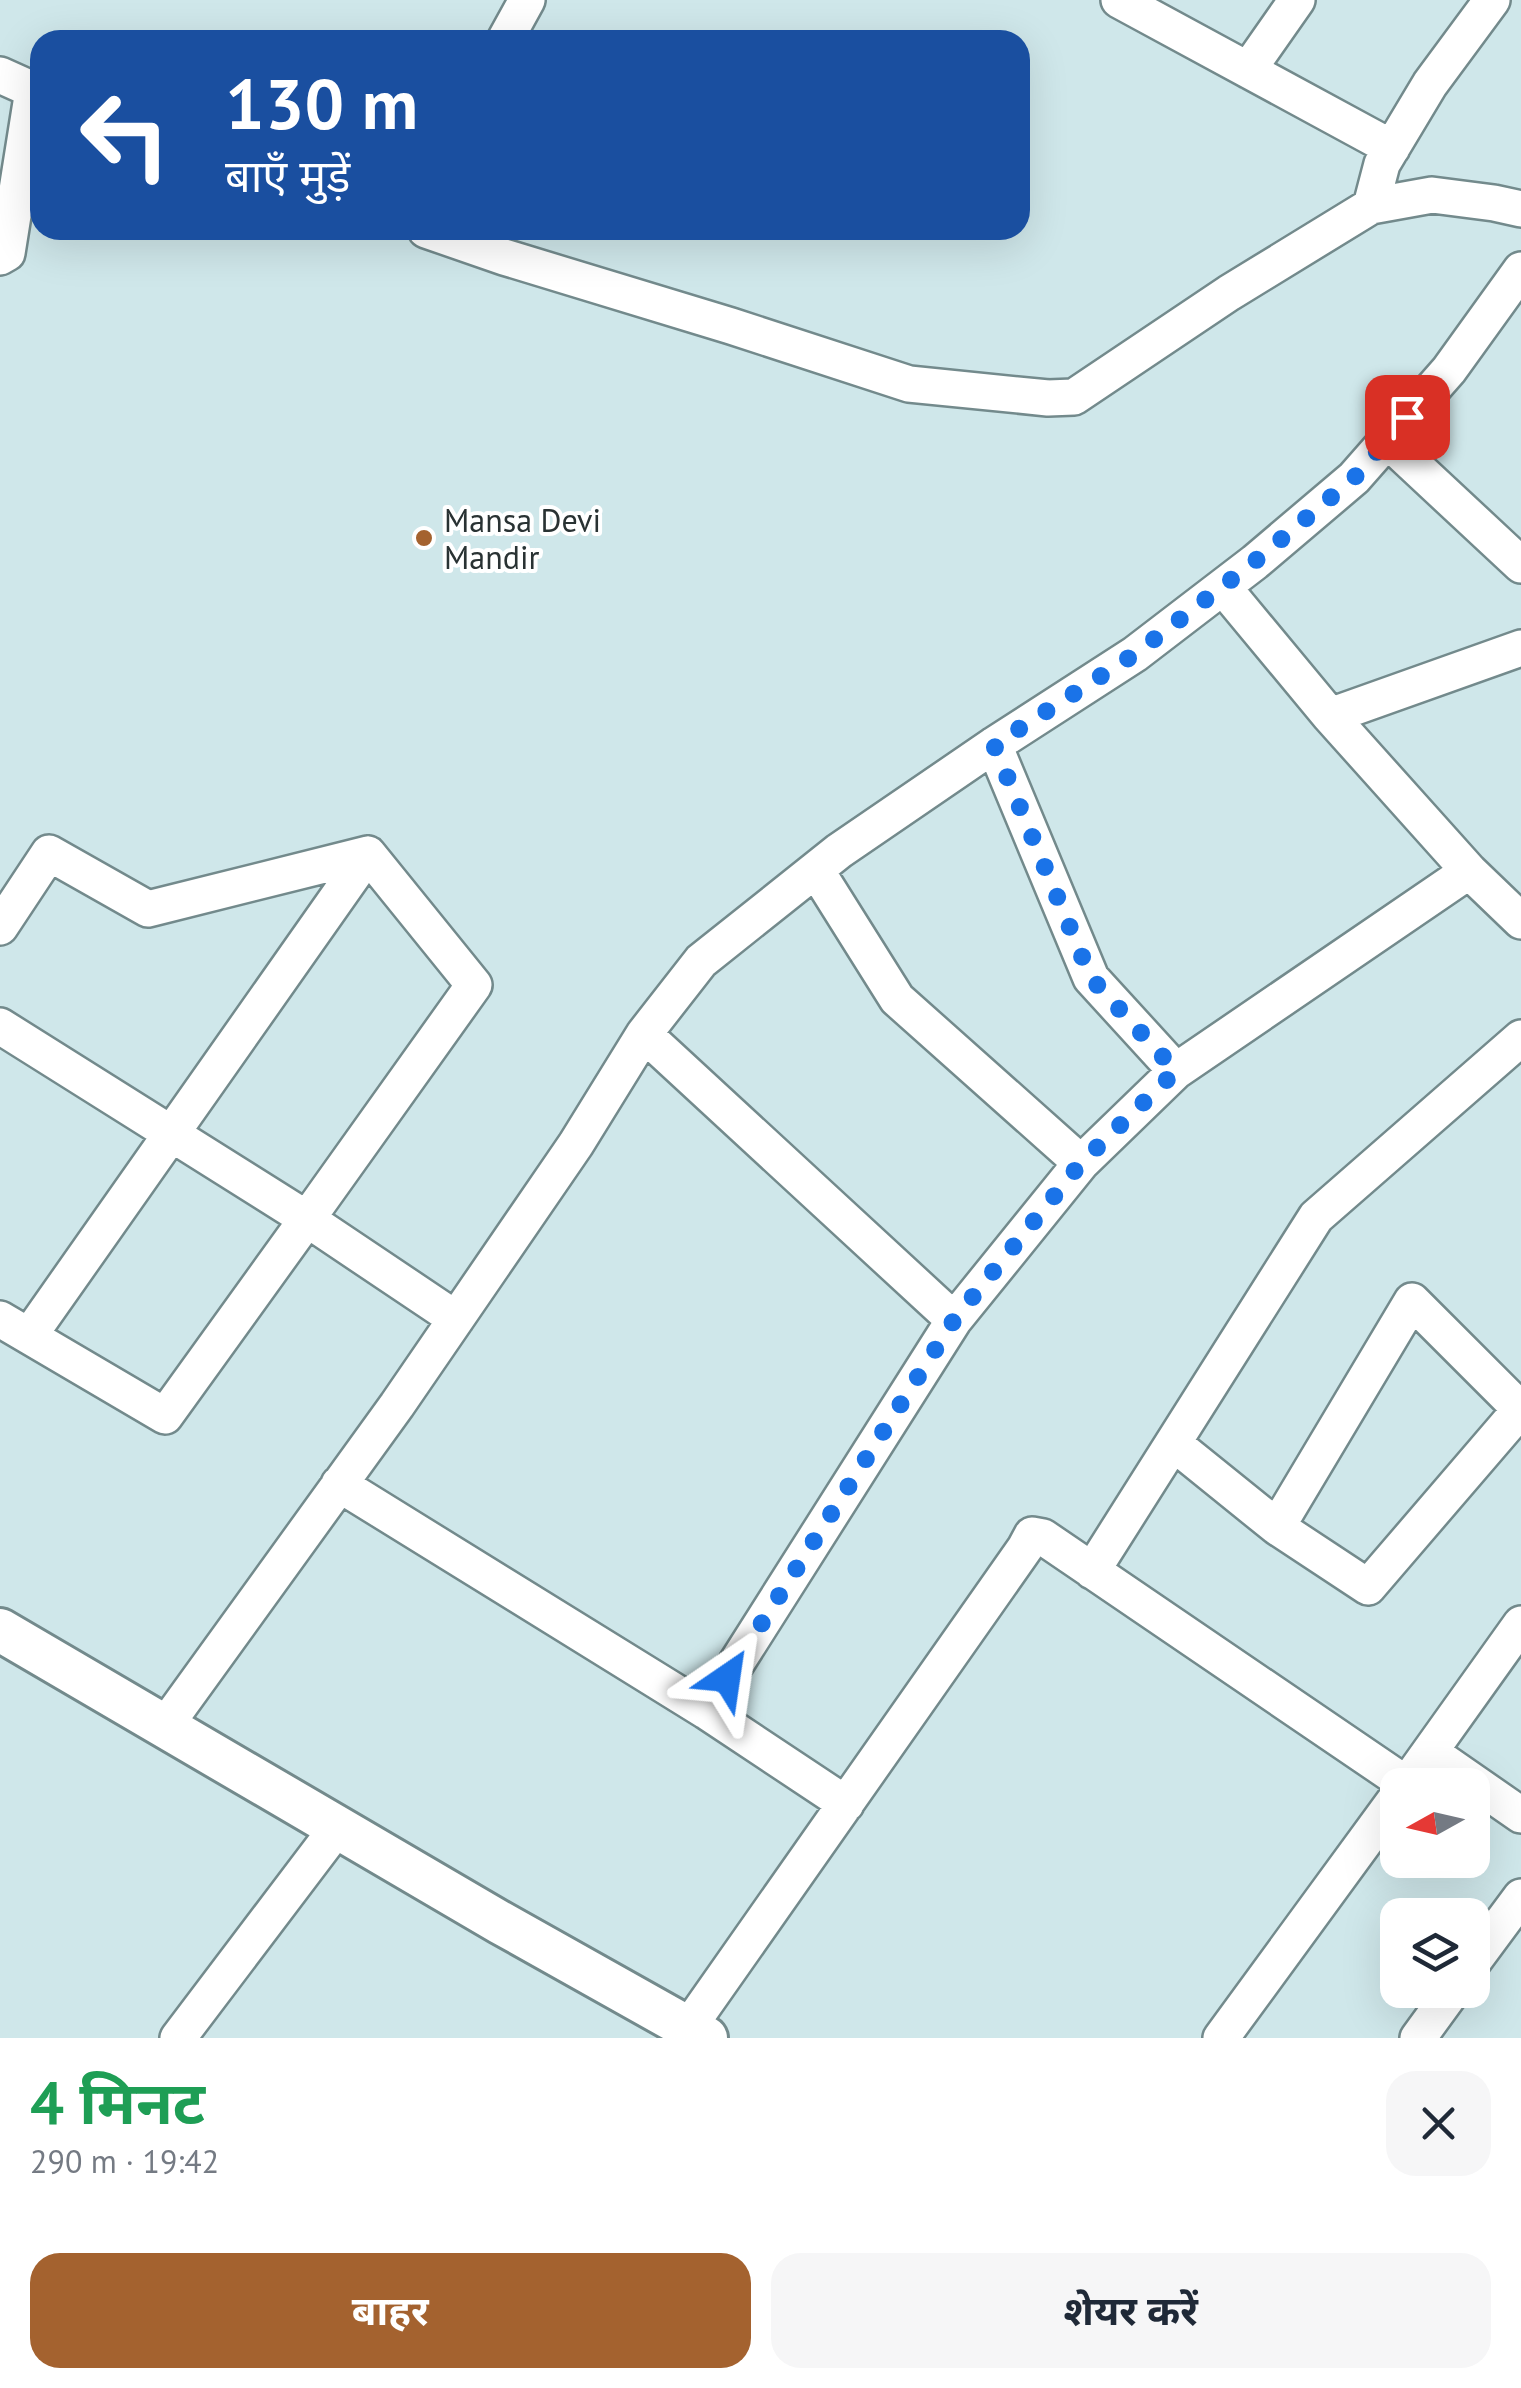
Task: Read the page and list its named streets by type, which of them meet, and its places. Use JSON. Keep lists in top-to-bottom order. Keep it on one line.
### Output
{"places":["Mansa Devi Mandir"],"north":"left","page":{"turn":["130 m","बाएँ मुड़ें"],"heading":["4 मिनट","290 m · 19:42"],"buttons":["बाहर","शेयर करें"]}}
